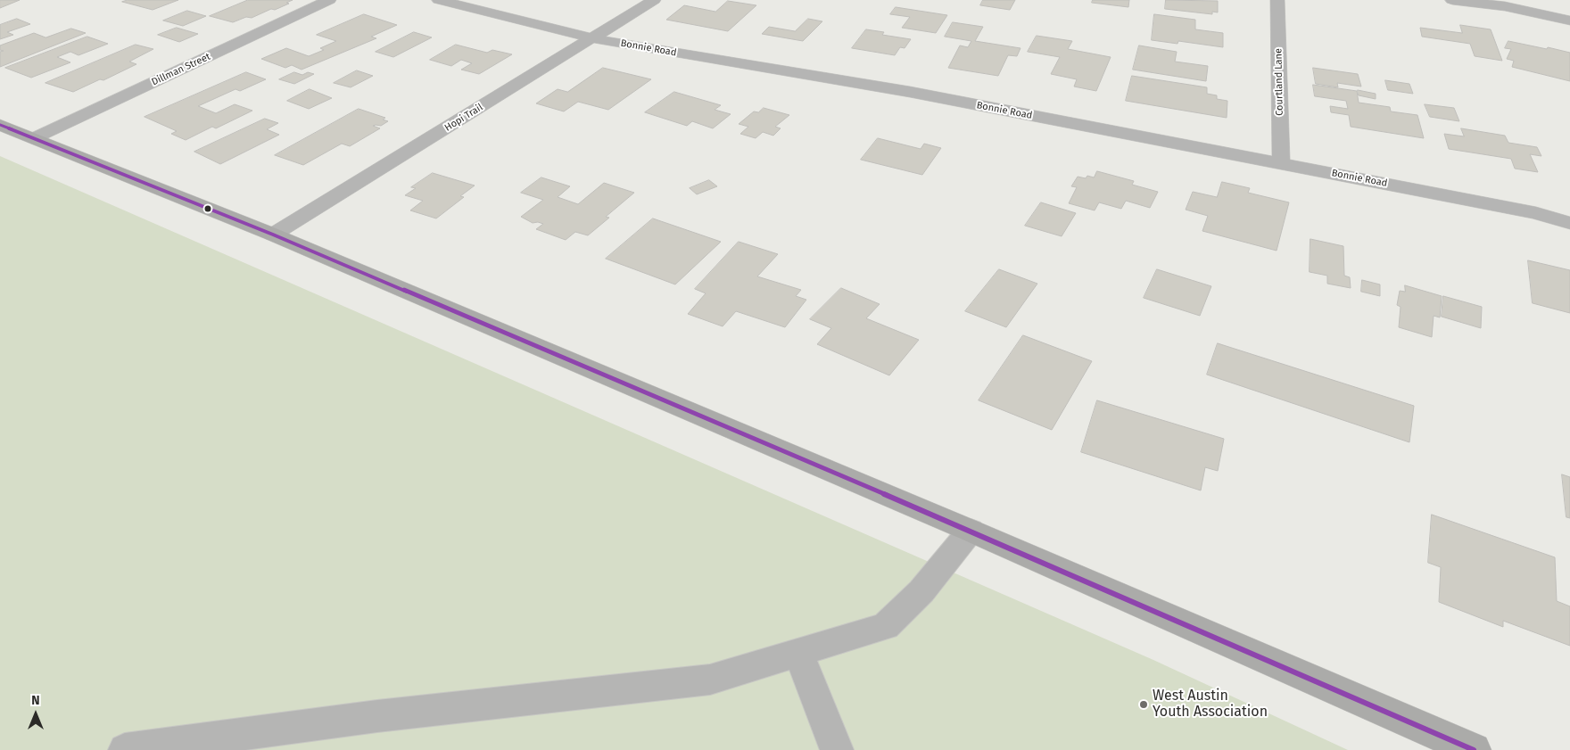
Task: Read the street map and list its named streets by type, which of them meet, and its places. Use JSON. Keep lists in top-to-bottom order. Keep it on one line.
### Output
{"streets":{"street":["Bonnie Road","Dillman Street","Courtland Lane","Hopi Trail"]},"crossings":[["Bonnie Road","Courtland Lane"],["Bonnie Road","Hopi Trail"]],"places":["West Austin Youth Association"],"north":"top"}
